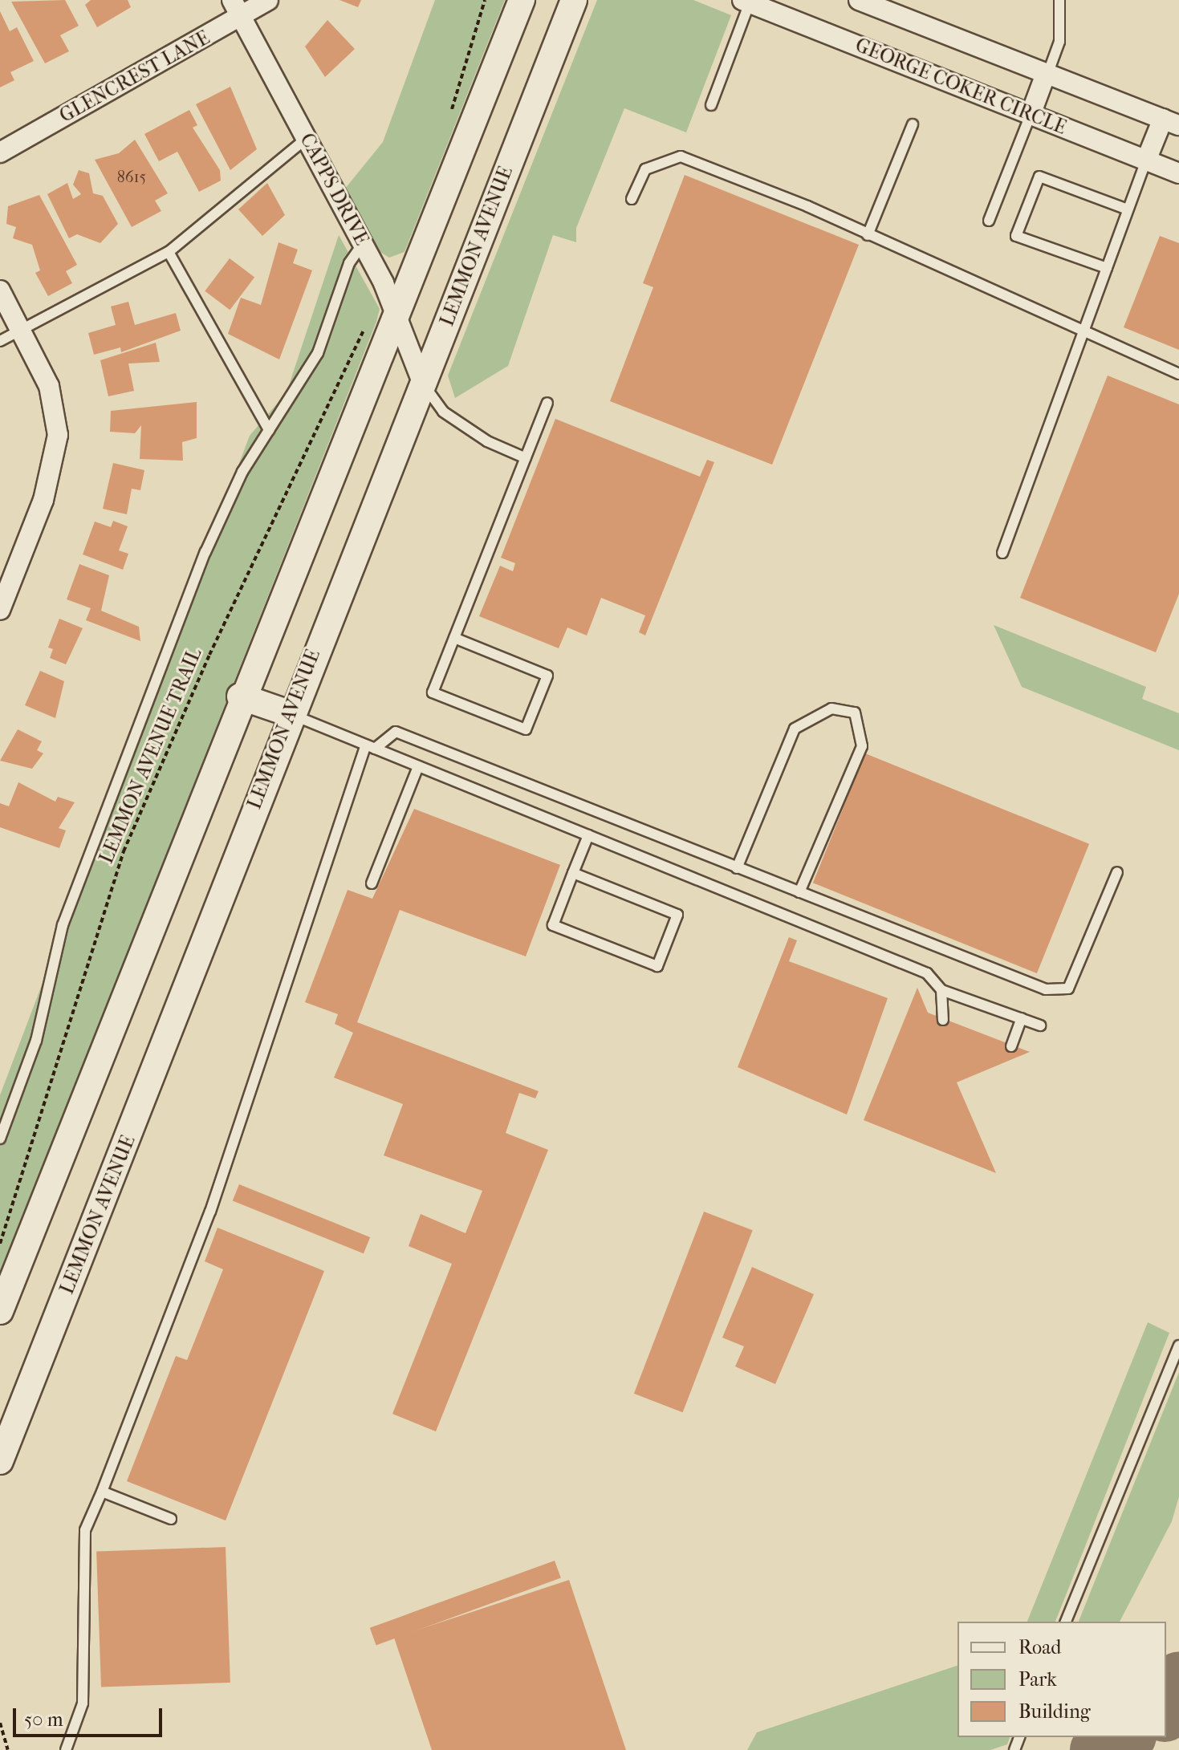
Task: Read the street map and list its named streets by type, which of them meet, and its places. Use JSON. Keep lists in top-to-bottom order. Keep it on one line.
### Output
{"streets":{"main road":["LEMMON AVENUE"],"street":["GLENCREST LANE","GEORGE COKER CIRCLE","CAPPS DRIVE"],"path":["LEMMON AVENUE TRAIL"]},"crossings":[["GLENCREST LANE","CAPPS DRIVE"],["CAPPS DRIVE","LEMMON AVENUE"]],"house_numbers":["8615"],"legend":["Road","Park","Building"],"scale_bar":"50 m"}
